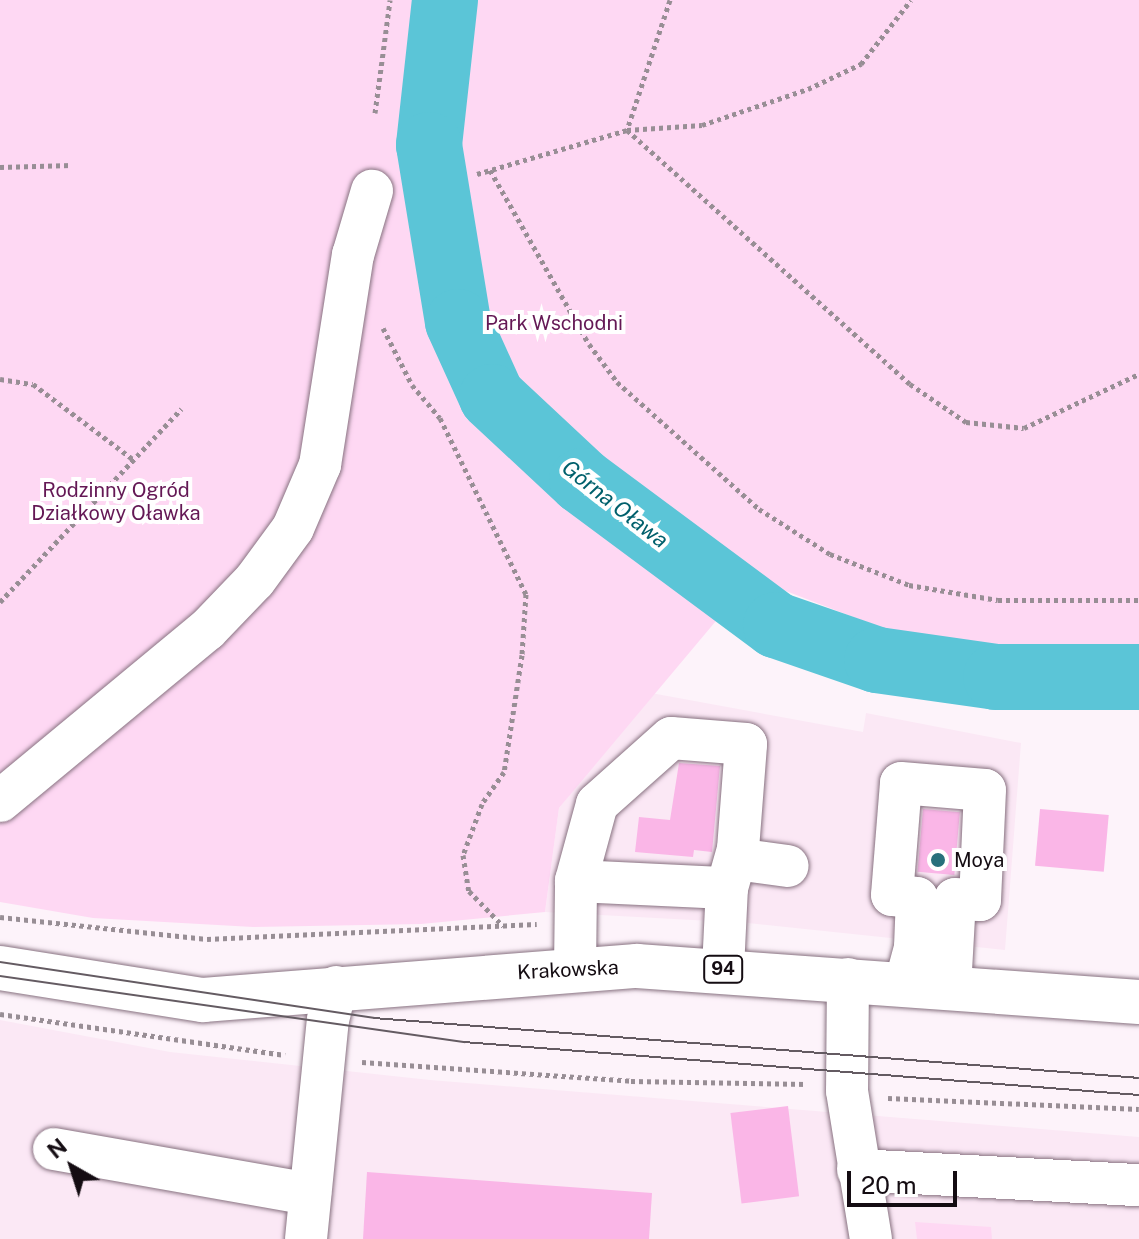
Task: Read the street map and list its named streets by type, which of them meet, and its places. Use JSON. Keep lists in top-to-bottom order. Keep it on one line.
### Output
{"streets":{"main road":["94","Krakowska"]},"water":["Górna Oława"],"parks":["Park Wschodni","Rodzinny Ogród Działkowy Oławka"],"places":["Moya"],"scale_bar":"20 m","north":"top left"}
